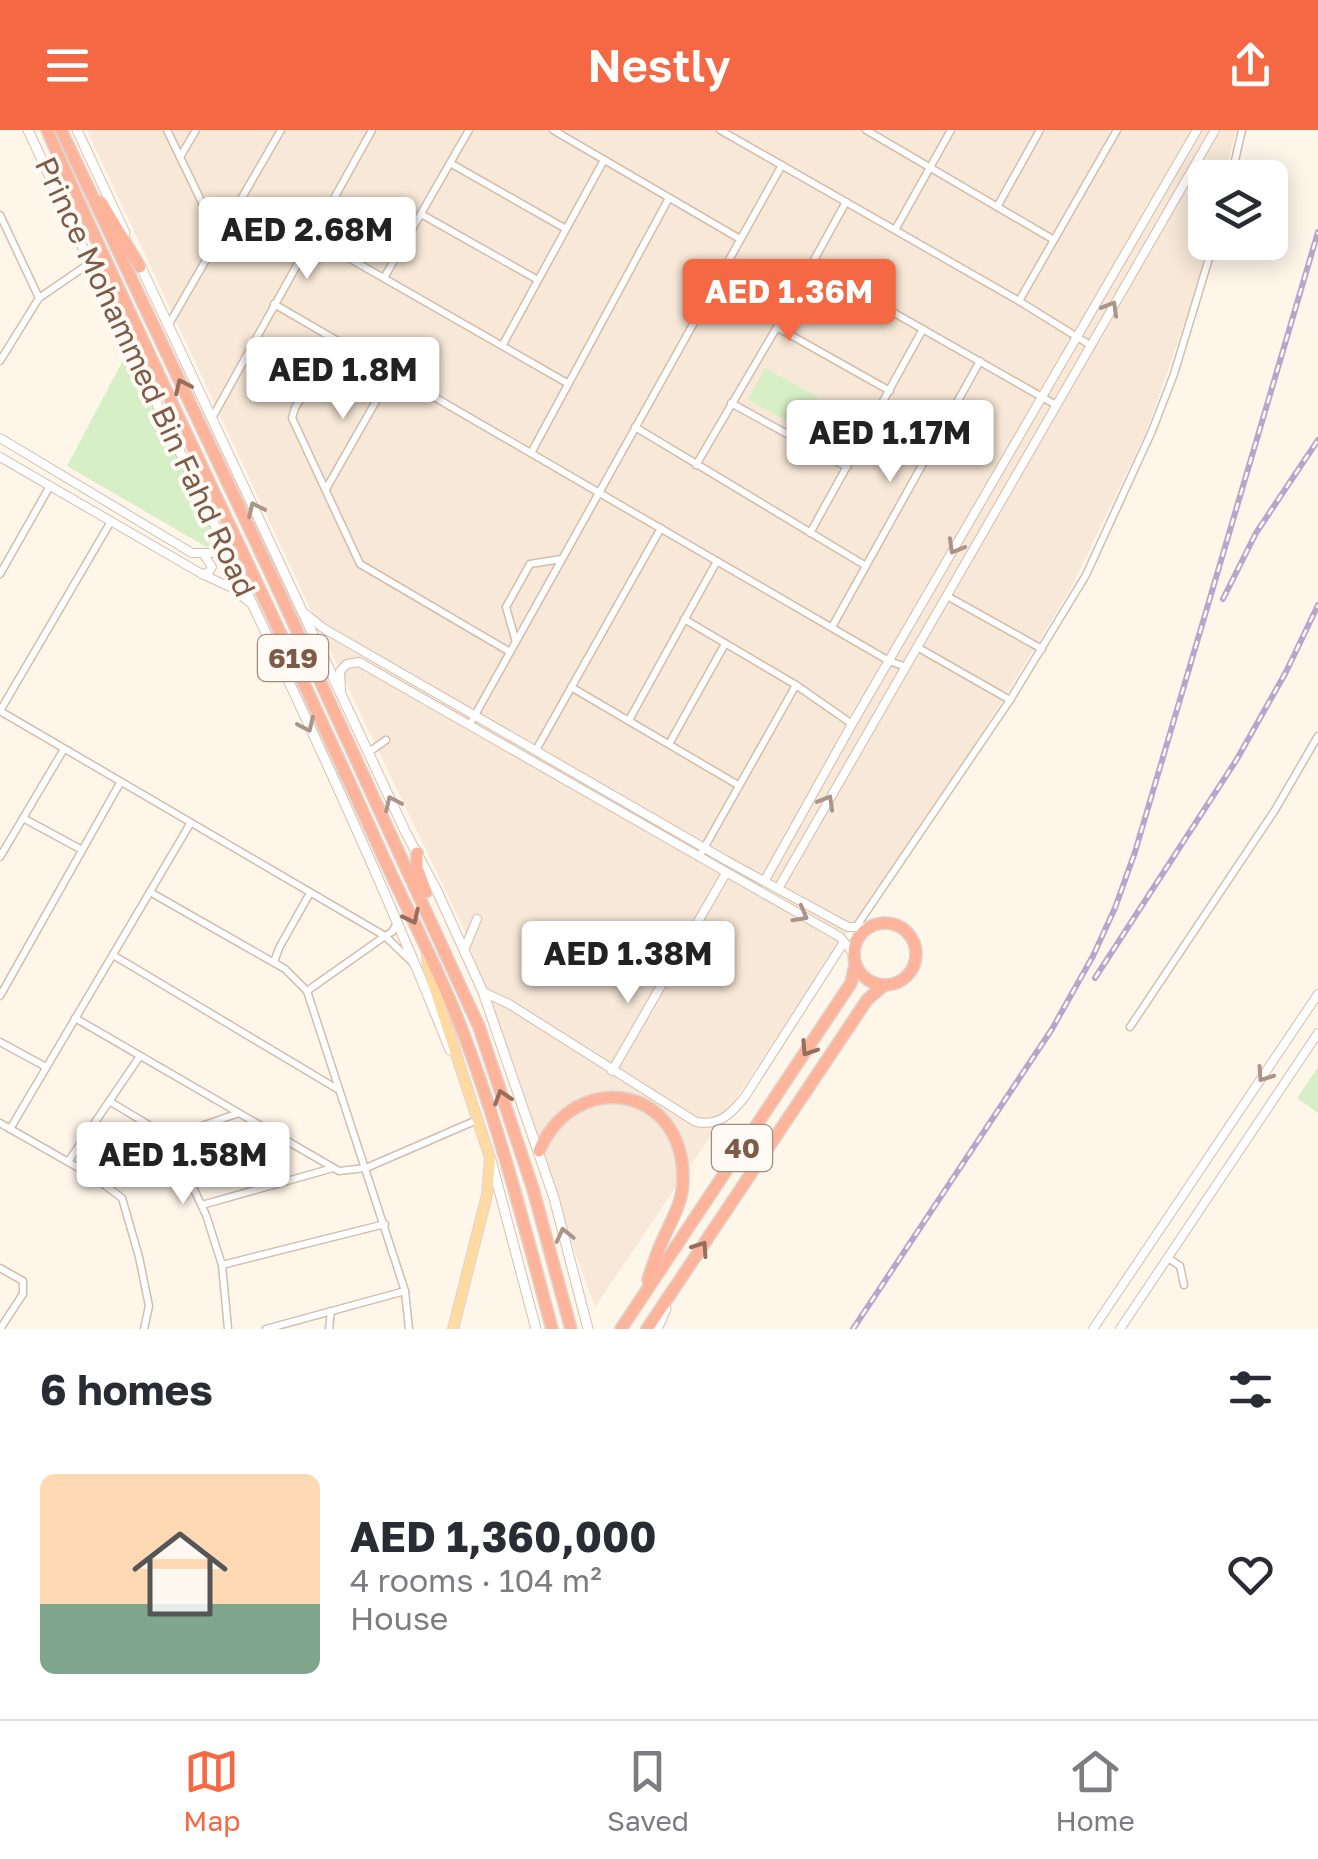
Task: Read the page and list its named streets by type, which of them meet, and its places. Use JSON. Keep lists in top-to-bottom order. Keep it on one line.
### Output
{"streets":{"highway":["619","40"],"main road":["Prince Mohammed Bin Fahd Road"]},"page":{"header":"Nestly","price":["AED 2.68M","AED 1.36M","AED 1.8M","AED 1.17M","AED 1.38M","AED 1.58M"],"heading":"6 homes","list":[{"name":"AED 1,360,000","note":"4 rooms · 104 m² · House"}],"tabs":["Map","Saved","Home"]}}
